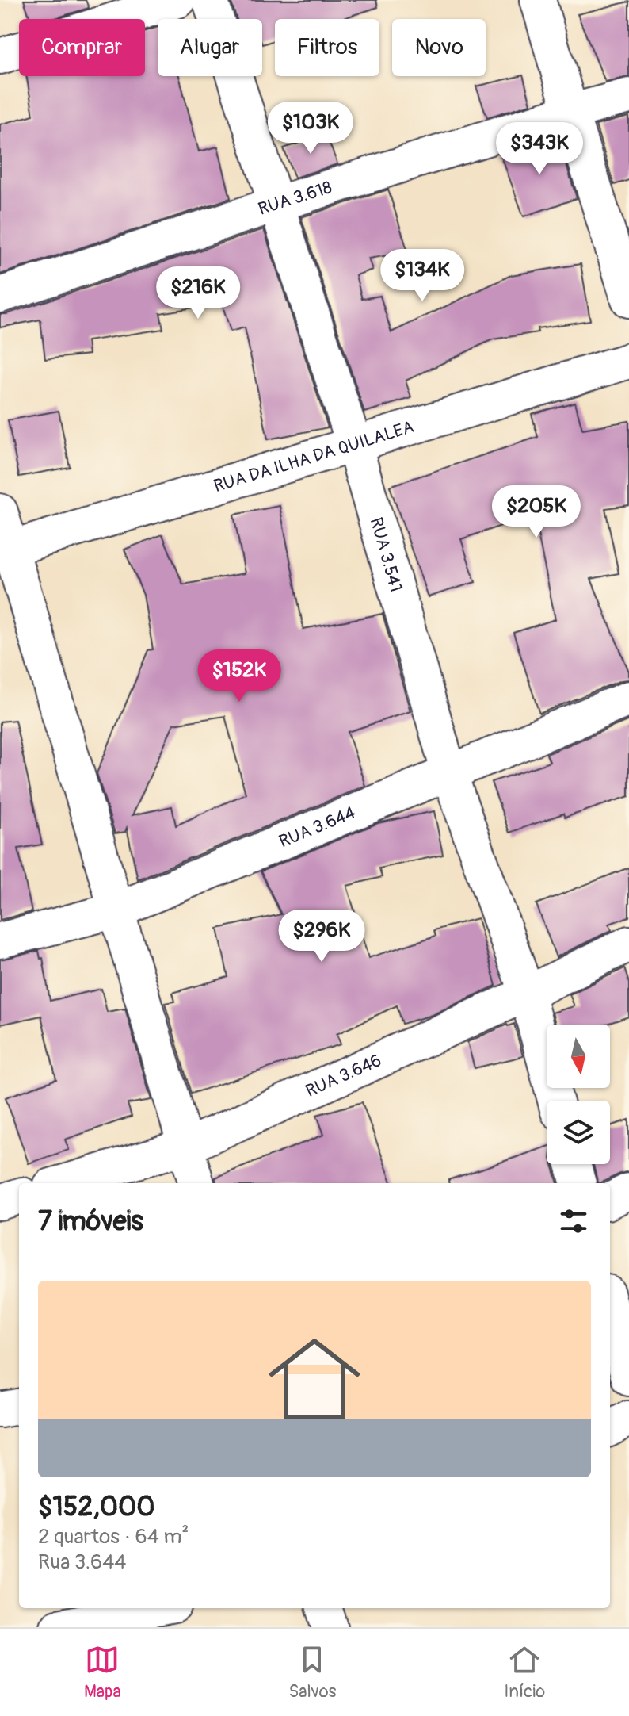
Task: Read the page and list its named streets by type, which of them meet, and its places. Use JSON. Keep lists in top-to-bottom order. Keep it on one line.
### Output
{"streets":{"street":["RUA 3.618","RUA DA ILHA DA QUILALEA","RUA 3.541","RUA 3.644","RUA 3.646"]},"crossings":[["RUA 3.618","RUA 3.541"],["RUA DA ILHA DA QUILALEA","RUA 3.541"],["RUA 3.541","RUA 3.644"],["RUA 3.541","RUA 3.646"]],"north":"bottom","page":{"chip":["Comprar","Alugar","Filtros","Novo"],"price":["$103K","$343K","$134K","$216K","$205K","$152K","$296K"],"heading":"7 imóveis","list":[{"name":"$152,000","note":"2 quartos · 64 m² · Rua 3.644"}],"tabs":["Mapa","Salvos","Início"]}}
